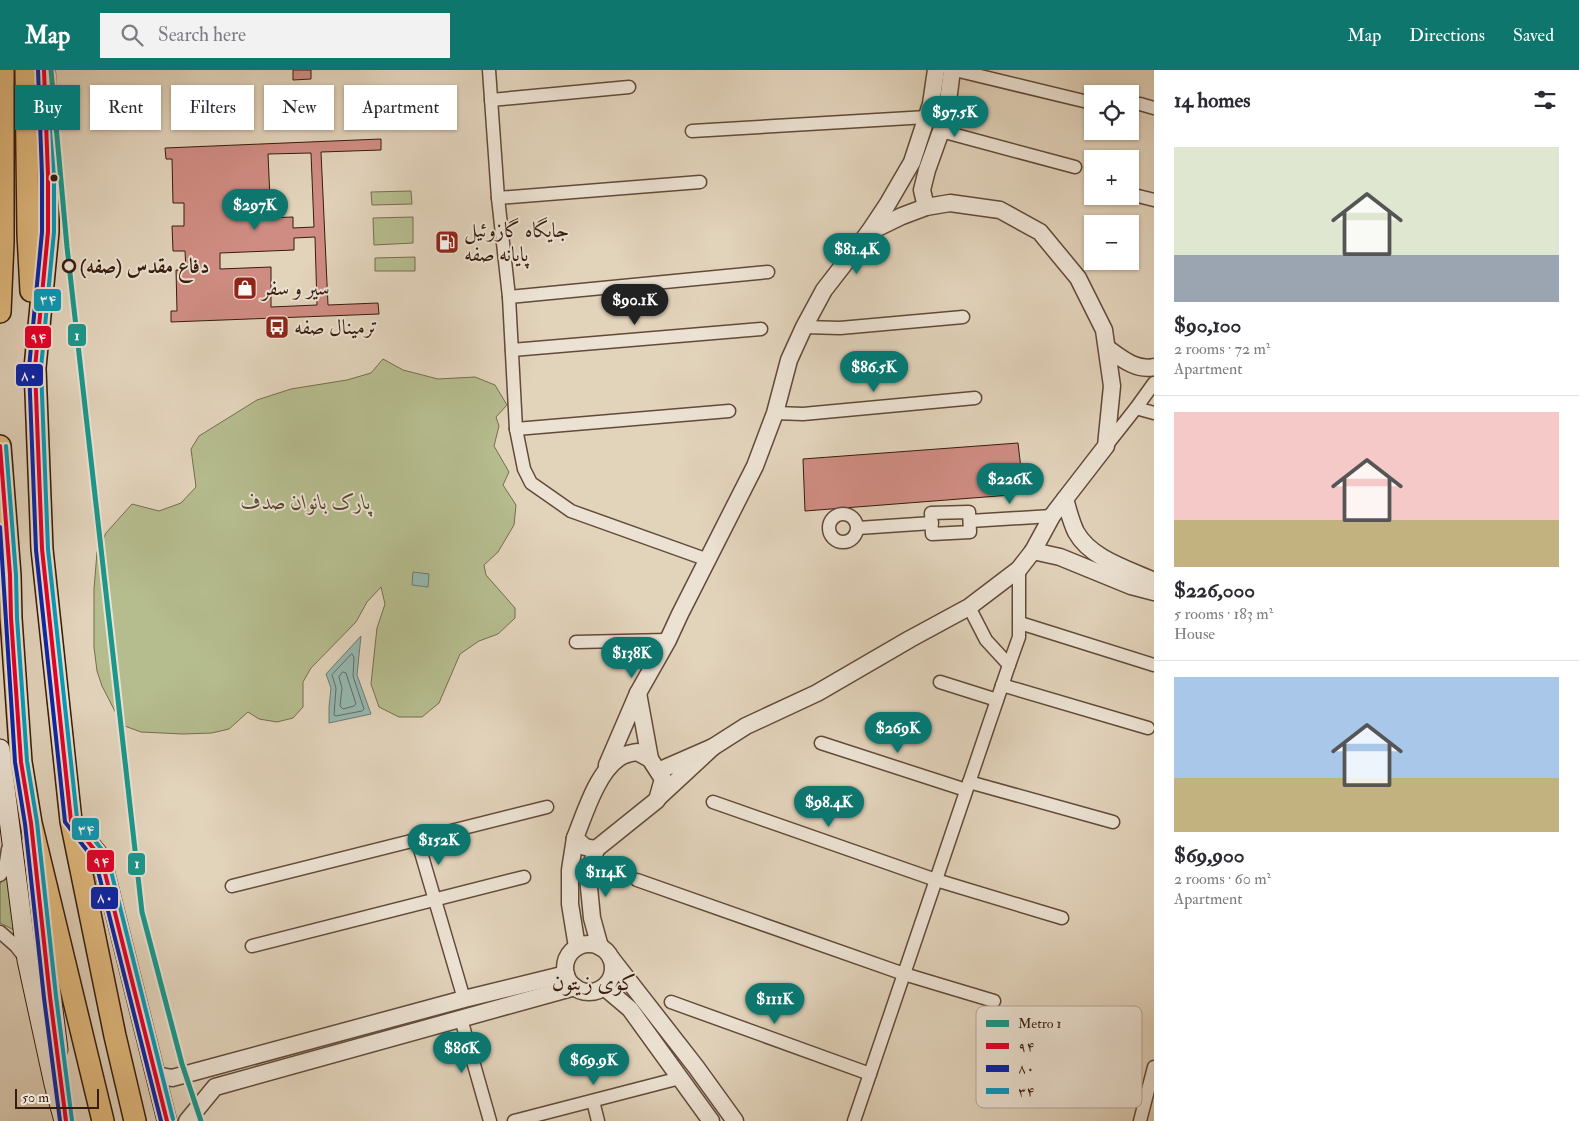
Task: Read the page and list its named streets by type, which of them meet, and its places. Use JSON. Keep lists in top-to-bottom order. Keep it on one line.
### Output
{"districts":["کوی زیتون"],"parks":["پارک بانوان صدف"],"places":{"fuel station":["جایگاه گازوئیل پایانه صفه"],"other":["دفاع مقدس (صفه)"],"shop":["سیر و سفر"],"bus stop":["ترمینال صفه"]},"lines":["metro line 1","transit line ۹۴","transit line ۸۰","transit line ۳۴"],"legend":["Metro 1","۹۴","۸۰","۳۴"],"scale_bar":"50 m","page":{"header":"Map","search":"Search here","nav":["Map","Directions","Saved"],"heading":"14 homes","map_buttons":["+","−"],"chip":["Buy","Rent","Filters","New","Apartment"],"price":["$97.5K","$297K","$81.4K","$90.1K","$86.5K","$226K","$138K","$269K","$98.4K","$152K","$114K","$111K","$86K","$69.9K"],"list":[{"name":"$90,100","note":"2 rooms · 72 m² · Apartment"},{"name":"$226,000","note":"5 rooms · 183 m² · House"},{"name":"$69,900","note":"2 rooms · 60 m² · Apartment"}],"scale":"50 m"}}
